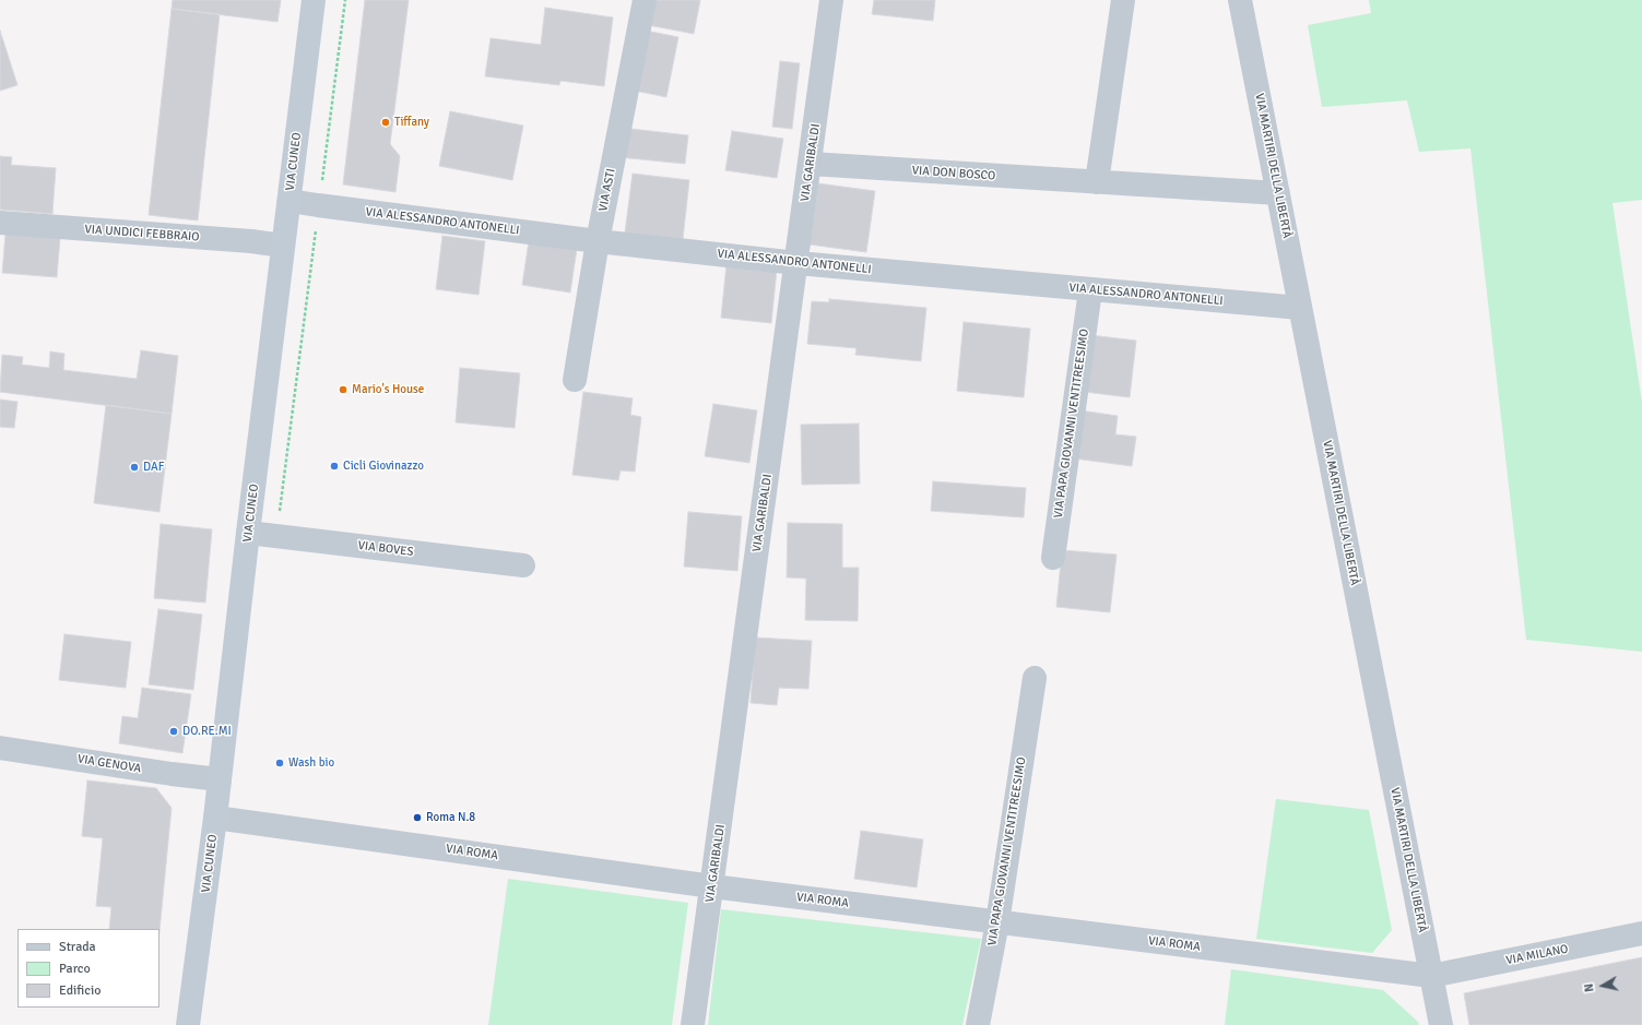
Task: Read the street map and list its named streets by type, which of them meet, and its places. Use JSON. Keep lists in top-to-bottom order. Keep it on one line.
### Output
{"streets":{"main road":["VIA CUNEO"],"street":["VIA GARIBALDI","VIA MARTIRI DELLA LIBERTÀ","VIA DON BOSCO","VIA ASTI","VIA ALESSANDRO ANTONELLI","VIA UNDICI FEBBRAIO","VIA PAPA GIOVANNI VENTITREESIMO","VIA BOVES","VIA GENOVA","VIA ROMA","VIA MILANO"]},"crossings":[["VIA CUNEO","VIA ALESSANDRO ANTONELLI"],["VIA CUNEO","VIA UNDICI FEBBRAIO"],["VIA CUNEO","VIA BOVES"],["VIA CUNEO","VIA GENOVA"],["VIA CUNEO","VIA ROMA"],["VIA GARIBALDI","VIA DON BOSCO"],["VIA GARIBALDI","VIA ALESSANDRO ANTONELLI"],["VIA GARIBALDI","VIA ROMA"],["VIA MARTIRI DELLA LIBERTÀ","VIA DON BOSCO"],["VIA MARTIRI DELLA LIBERTÀ","VIA ALESSANDRO ANTONELLI"],["VIA MARTIRI DELLA LIBERTÀ","VIA ROMA"],["VIA MARTIRI DELLA LIBERTÀ","VIA MILANO"],["VIA ASTI","VIA ALESSANDRO ANTONELLI"],["VIA ALESSANDRO ANTONELLI","VIA PAPA GIOVANNI VENTITREESIMO"],["VIA PAPA GIOVANNI VENTITREESIMO","VIA ROMA"],["VIA ROMA","VIA MILANO"]],"places":["Tiffany","Mario's House","Cicli Giovinazzo","DAF","DO.RE.MI","Wash bio","Roma N.8"],"legend":["Strada","Parco","Edificio"],"north":"left"}
